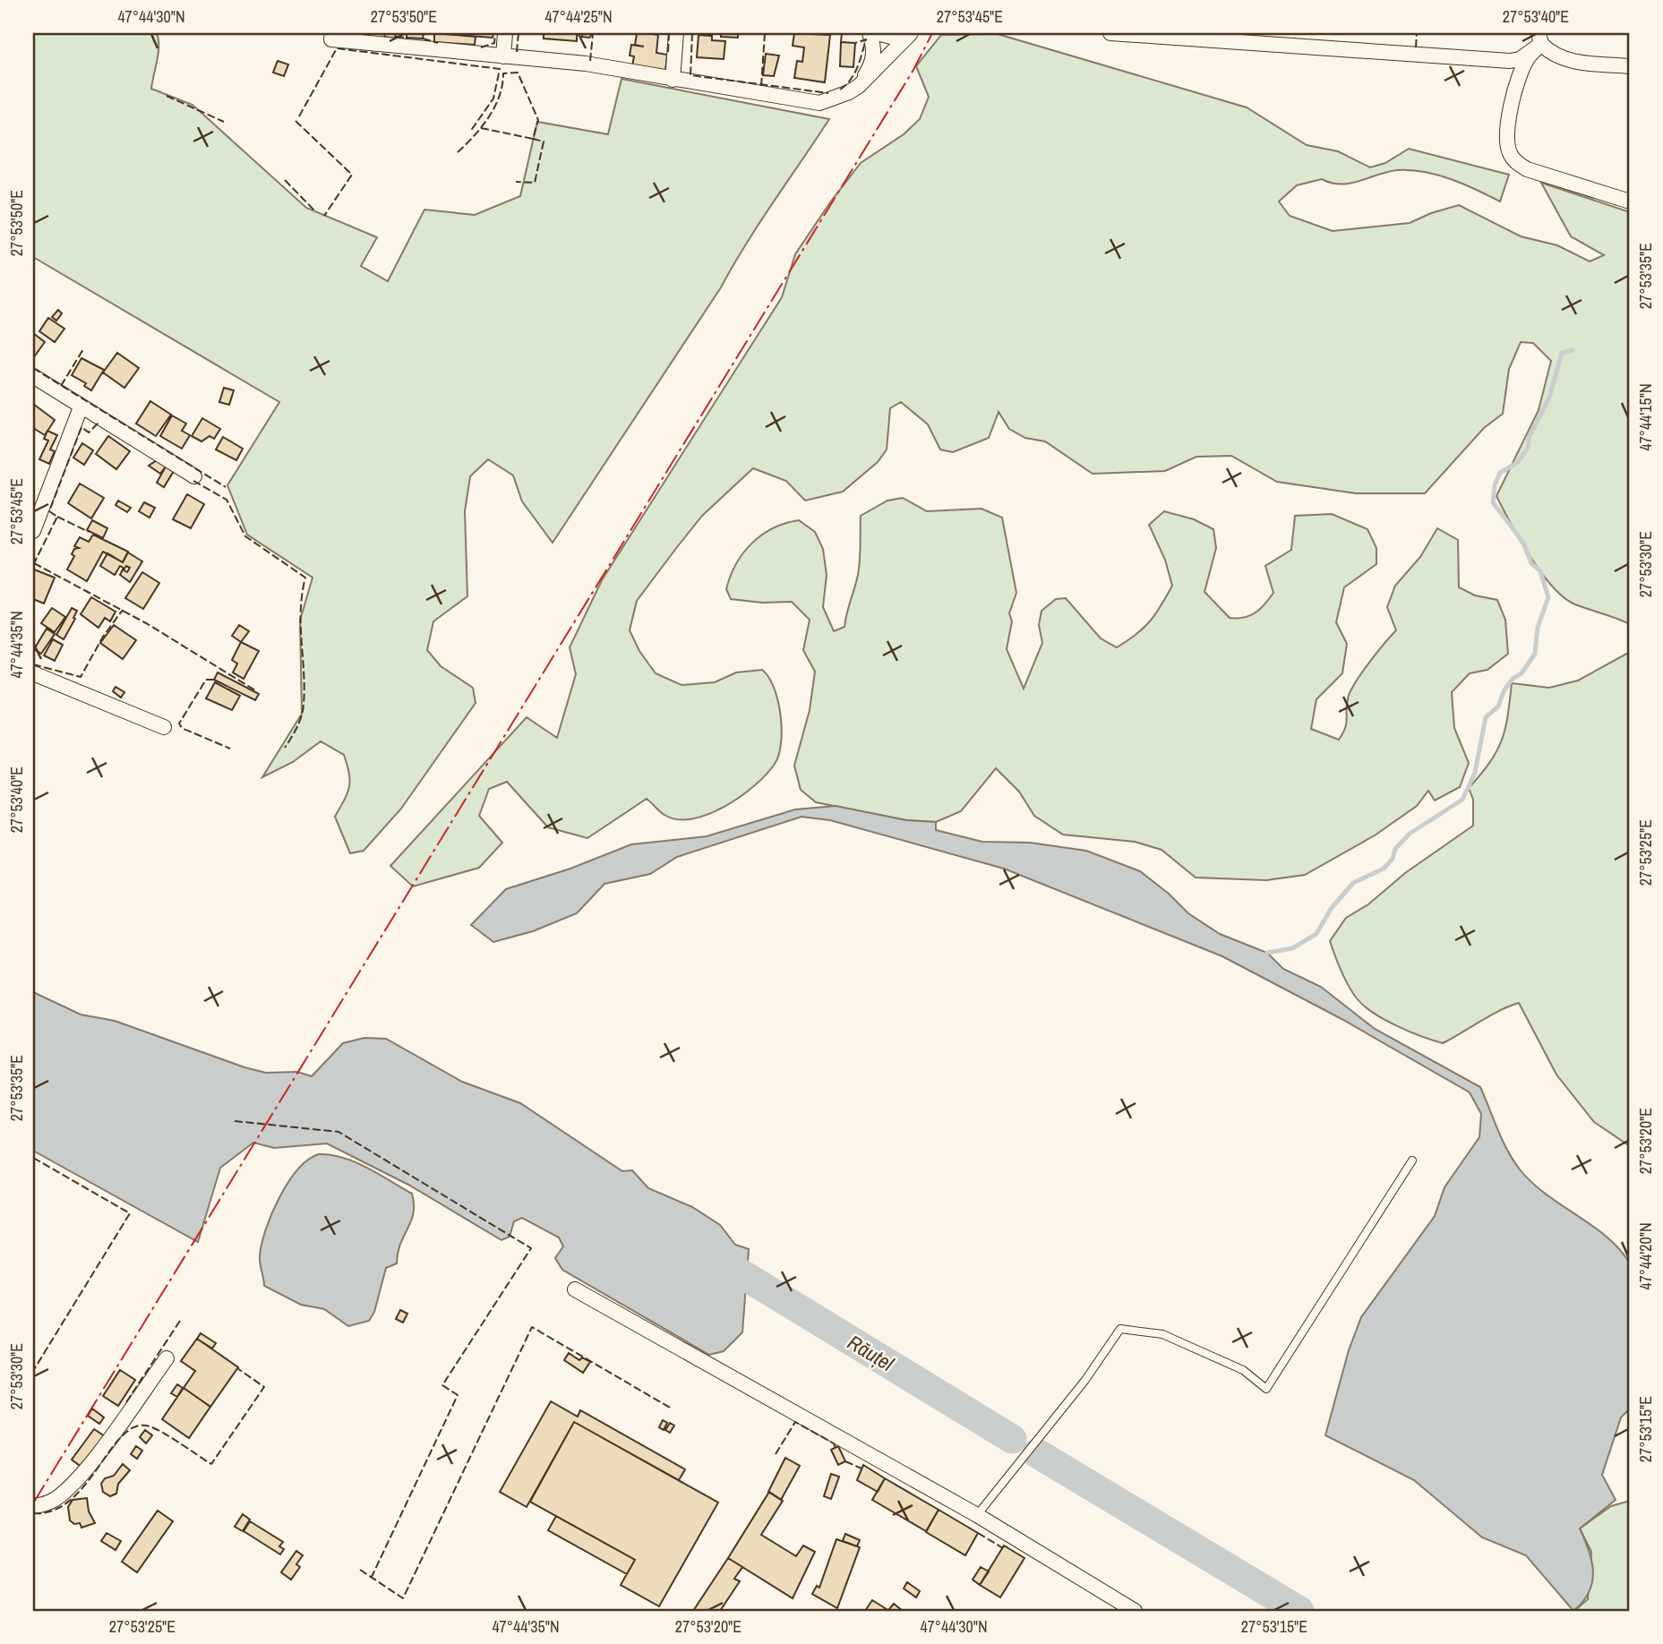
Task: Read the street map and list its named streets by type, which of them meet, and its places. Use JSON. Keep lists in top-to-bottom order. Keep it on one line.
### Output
{"water":["Răuțel"],"coordinates":["47°44'30\"N","27°53'50\"E","47°44'25\"N","27°53'45\"E","27°53'40\"E","27°53'35\"E","47°44'15\"N","27°53'30\"E","47°44'35\"N","27°53'25\"E","27°53'20\"E","47°44'20\"N","27°53'15\"E"]}
